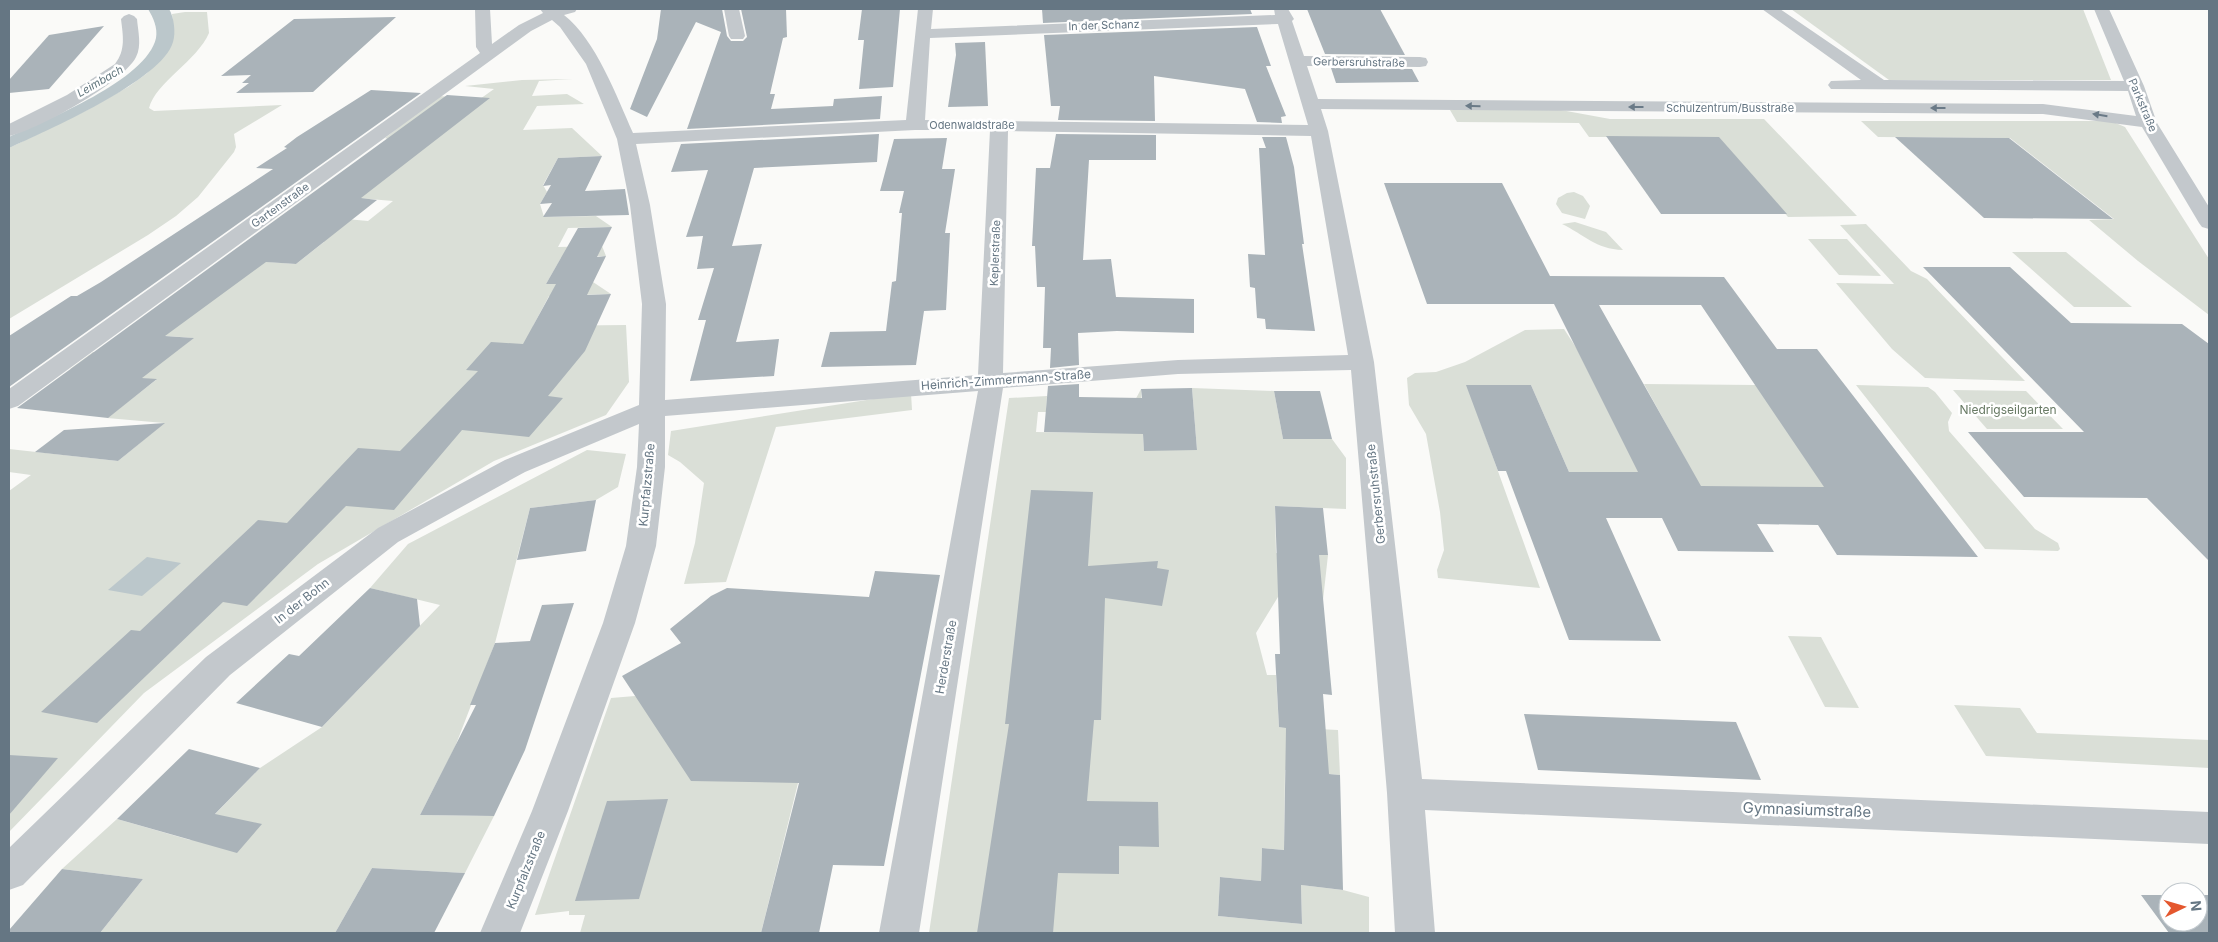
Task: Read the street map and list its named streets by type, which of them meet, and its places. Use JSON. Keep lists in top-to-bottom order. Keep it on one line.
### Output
{"streets":{"street":["In der Schanz","Gerbersruhstraße","Parkstraße","Schulzentrum/Busstraße","Odenwaldstraße","Gartenstraße","Keplerstraße","Heinrich-Zimmermann-Straße","Kurpfalzstraße","In der Bohn","Herderstraße","Gymnasiumstraße"]},"crossings":[["In der Schanz","Gerbersruhstraße"],["Gerbersruhstraße","Schulzentrum/Busstraße"],["Gerbersruhstraße","Odenwaldstraße"],["Gerbersruhstraße","Heinrich-Zimmermann-Straße"],["Gerbersruhstraße","Gymnasiumstraße"],["Parkstraße","Schulzentrum/Busstraße"],["Odenwaldstraße","Keplerstraße"],["Odenwaldstraße","Kurpfalzstraße"],["Gartenstraße","Kurpfalzstraße"],["Keplerstraße","Heinrich-Zimmermann-Straße"],["Keplerstraße","Herderstraße"],["Heinrich-Zimmermann-Straße","Kurpfalzstraße"],["Heinrich-Zimmermann-Straße","In der Bohn"],["Heinrich-Zimmermann-Straße","Herderstraße"],["Kurpfalzstraße","In der Bohn"]],"water":["Leimbach"],"parks":["Niedrigseilgarten"],"north":"right"}
